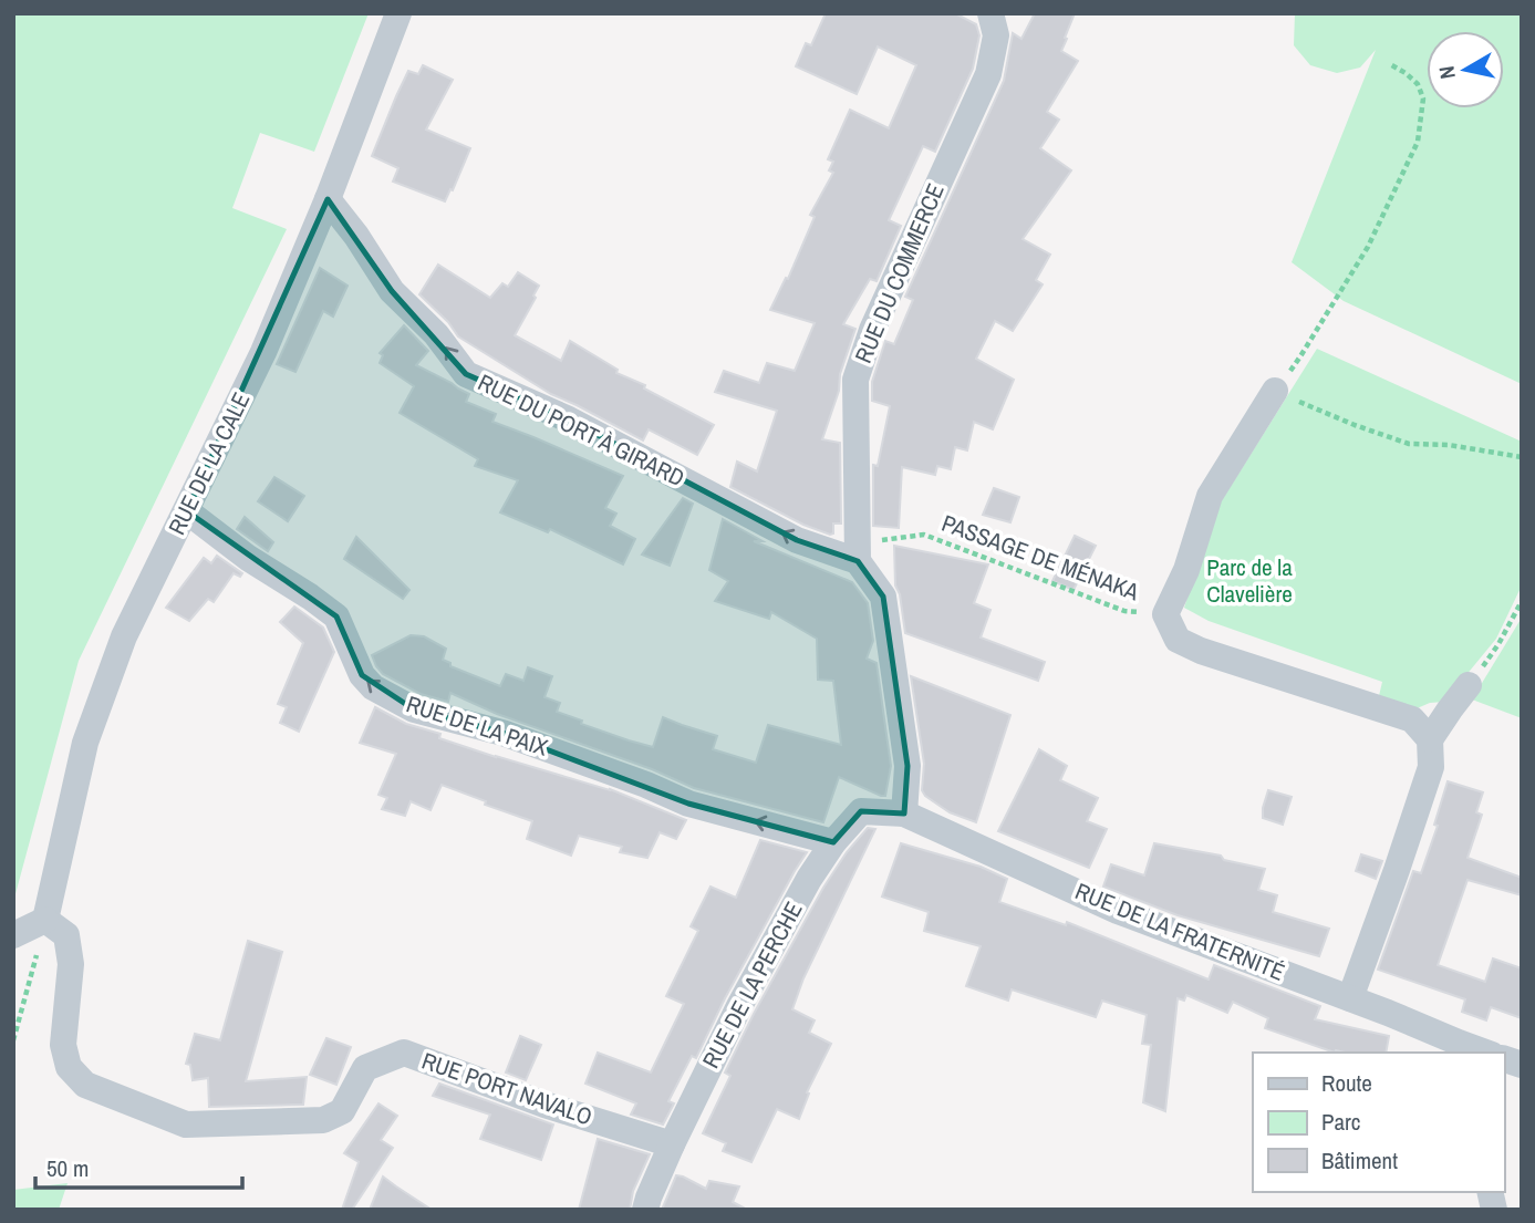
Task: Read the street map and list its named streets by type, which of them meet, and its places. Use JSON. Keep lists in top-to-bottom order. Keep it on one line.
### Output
{"streets":{"street":["RUE DU COMMERCE","RUE DU PORT À GIRARD","RUE DE LA CALE","RUE DE LA PAIX","RUE DE LA FRATERNITÉ","RUE DE LA PERCHE","RUE PORT NAVALO"],"path":["PASSAGE DE MÉNAKA"]},"crossings":[["RUE DU COMMERCE","RUE DU PORT À GIRARD"],["RUE DU COMMERCE","PASSAGE DE MÉNAKA"],["RUE DU PORT À GIRARD","RUE DE LA CALE"],["RUE DU PORT À GIRARD","PASSAGE DE MÉNAKA"],["RUE DE LA CALE","RUE DE LA PAIX"],["RUE DE LA CALE","RUE PORT NAVALO"],["RUE DE LA PAIX","RUE DE LA PERCHE"],["RUE DE LA FRATERNITÉ","RUE DE LA PERCHE"],["RUE DE LA PERCHE","RUE PORT NAVALO"]],"one_way":["RUE DU PORT À GIRARD","RUE DE LA PAIX"],"parks":["Parc de la Clavelière"],"legend":["Route","Parc","Bâtiment"],"scale_bar":"50 m","north":"left"}
